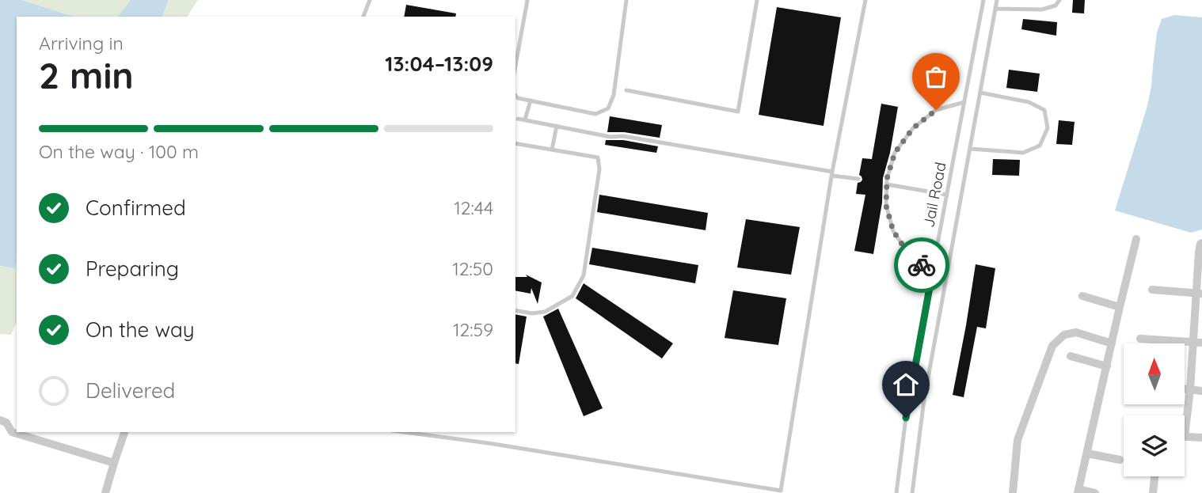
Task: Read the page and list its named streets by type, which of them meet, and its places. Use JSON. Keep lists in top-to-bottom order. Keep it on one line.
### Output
{"streets":{"lane":["Jail Road"]},"north":"top","page":{"heading":["2 min","Arriving in","13:04–13:09"],"bar":"On the way · 100 m","list":[["Confirmed","12:44"],["Preparing","12:50"],["On the way","12:59"],"Delivered"]}}
